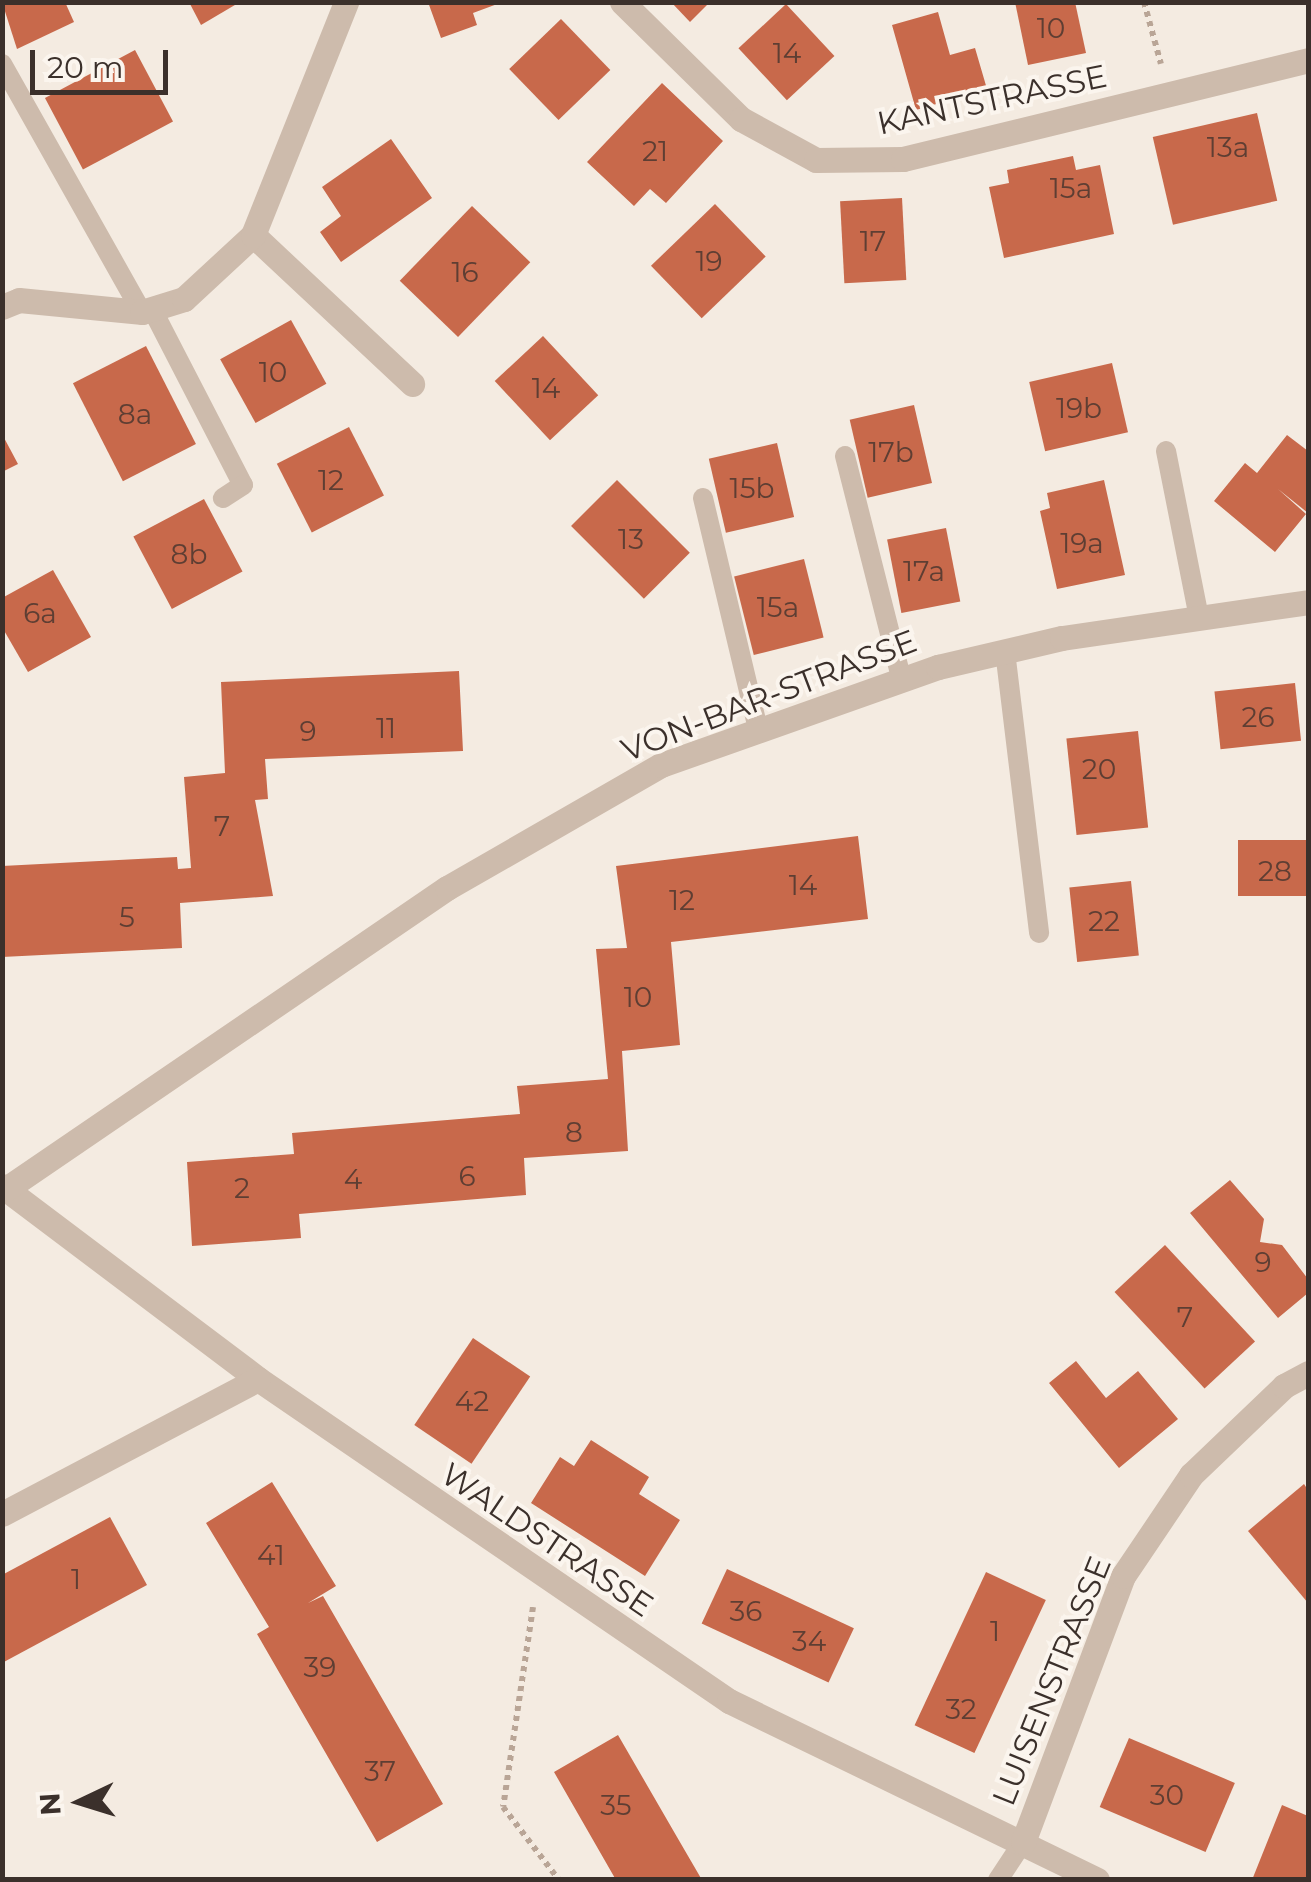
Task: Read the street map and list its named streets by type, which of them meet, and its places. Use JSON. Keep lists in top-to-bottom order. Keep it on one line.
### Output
{"streets":{"street":["KANTSTRASSE","VON-BAR-STRASSE","WALDSTRASSE","LUISENSTRASSE"]},"crossings":[["VON-BAR-STRASSE","WALDSTRASSE"],["WALDSTRASSE","LUISENSTRASSE"]],"house_numbers":["10","14","13a","21","15a","17","19","16","10","14","19b","8a","17b","12","15b","13","19a","8b","17a","15a","6a","26","11","9","20","7","28","14","12","5","22","10","8","6","4","2","9","7","42","41","1","36","1","34","39","32","37","30","35"],"scale_bar":"20 m","north":"left"}
